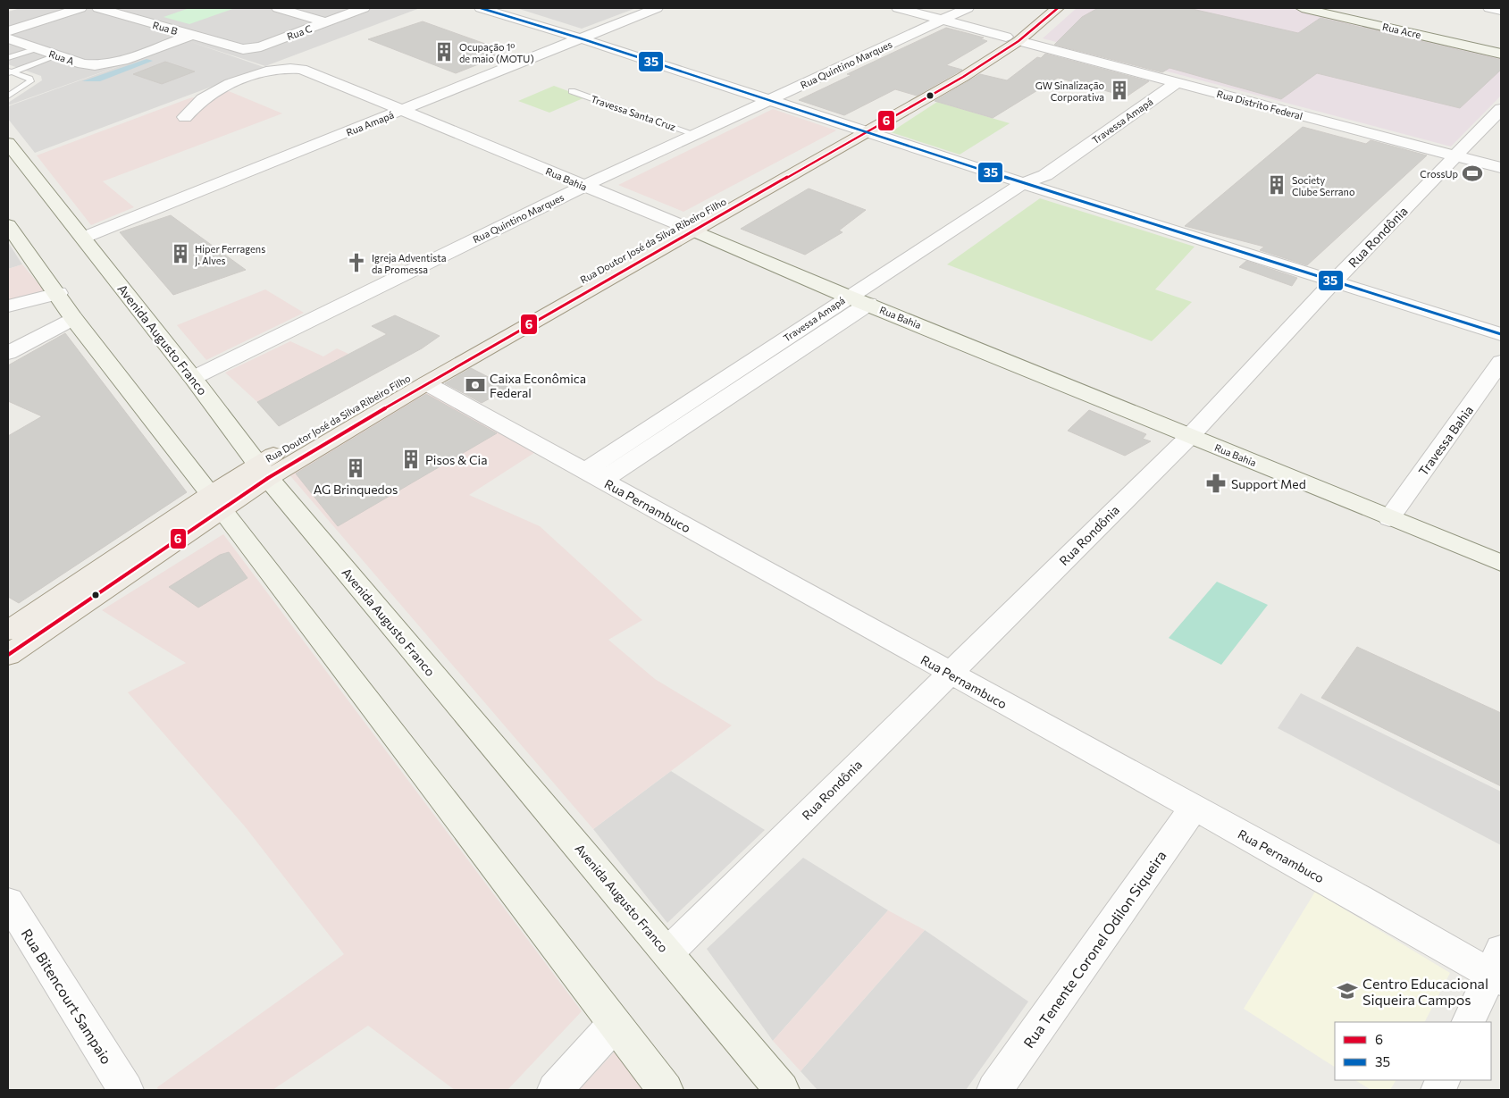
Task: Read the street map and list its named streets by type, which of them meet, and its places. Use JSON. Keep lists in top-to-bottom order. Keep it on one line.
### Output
{"streets":{"main road":["Rua Acre","Rua Bahia","Rua Doutor José da Silva Ribeiro Filho","Avenida Augusto Franco"],"street":["Rua B","Rua C","Rua A","Rua Quintino Marques","Rua Distrito Federal","Travessa Amapá","Rua Amapá","Rua Rondônia","Travessa Bahia","Rua Pernambuco","Rua Tenente Coronel Odilon Siqueira","Rua Bitencourt Sampaio"],"lane":["Travessa Santa Cruz"]},"crossings":[["Rua B","Rua C"],["Rua B","Rua A"],["Rua Quintino Marques","Rua Distrito Federal"],["Rua Quintino Marques","Travessa Santa Cruz"],["Rua Quintino Marques","Rua Bahia"],["Rua Quintino Marques","Avenida Augusto Franco"],["Rua Distrito Federal","Travessa Amapá"],["Rua Distrito Federal","Rua Rondônia"],["Rua Distrito Federal","Rua Doutor José da Silva Ribeiro Filho"],["Travessa Amapá","Rua Bahia"],["Travessa Amapá","Rua Pernambuco"],["Rua Amapá","Rua Bahia"],["Rua Amapá","Avenida Augusto Franco"],["Rua Bahia","Rua Rondônia"],["Rua Bahia","Rua Doutor José da Silva Ribeiro Filho"],["Rua Bahia","Travessa Bahia"],["Rua Rondônia","Avenida Augusto Franco"],["Rua Rondônia","Rua Pernambuco"],["Rua Doutor José da Silva Ribeiro Filho","Avenida Augusto Franco"],["Rua Doutor José da Silva Ribeiro Filho","Rua Pernambuco"],["Rua Pernambuco","Rua Tenente Coronel Odilon Siqueira"]],"places":{"building":["Ocupação 1º de maio (MOTU)","GW Sinalização Corporativa","Society Clube Serrano","Hiper Ferragens J. Alves","Pisos & Cia","AG Brinquedos"],"sports":["CrossUp"],"church":["Igreja Adventista da Promessa"],"bank":["Caixa Econômica Federal"],"pharmacy":["Support Med"],"school or university":["Centro Educacional Siqueira Campos"]},"lines":["transit line 6","transit line 35"],"legend":["6","35"]}
